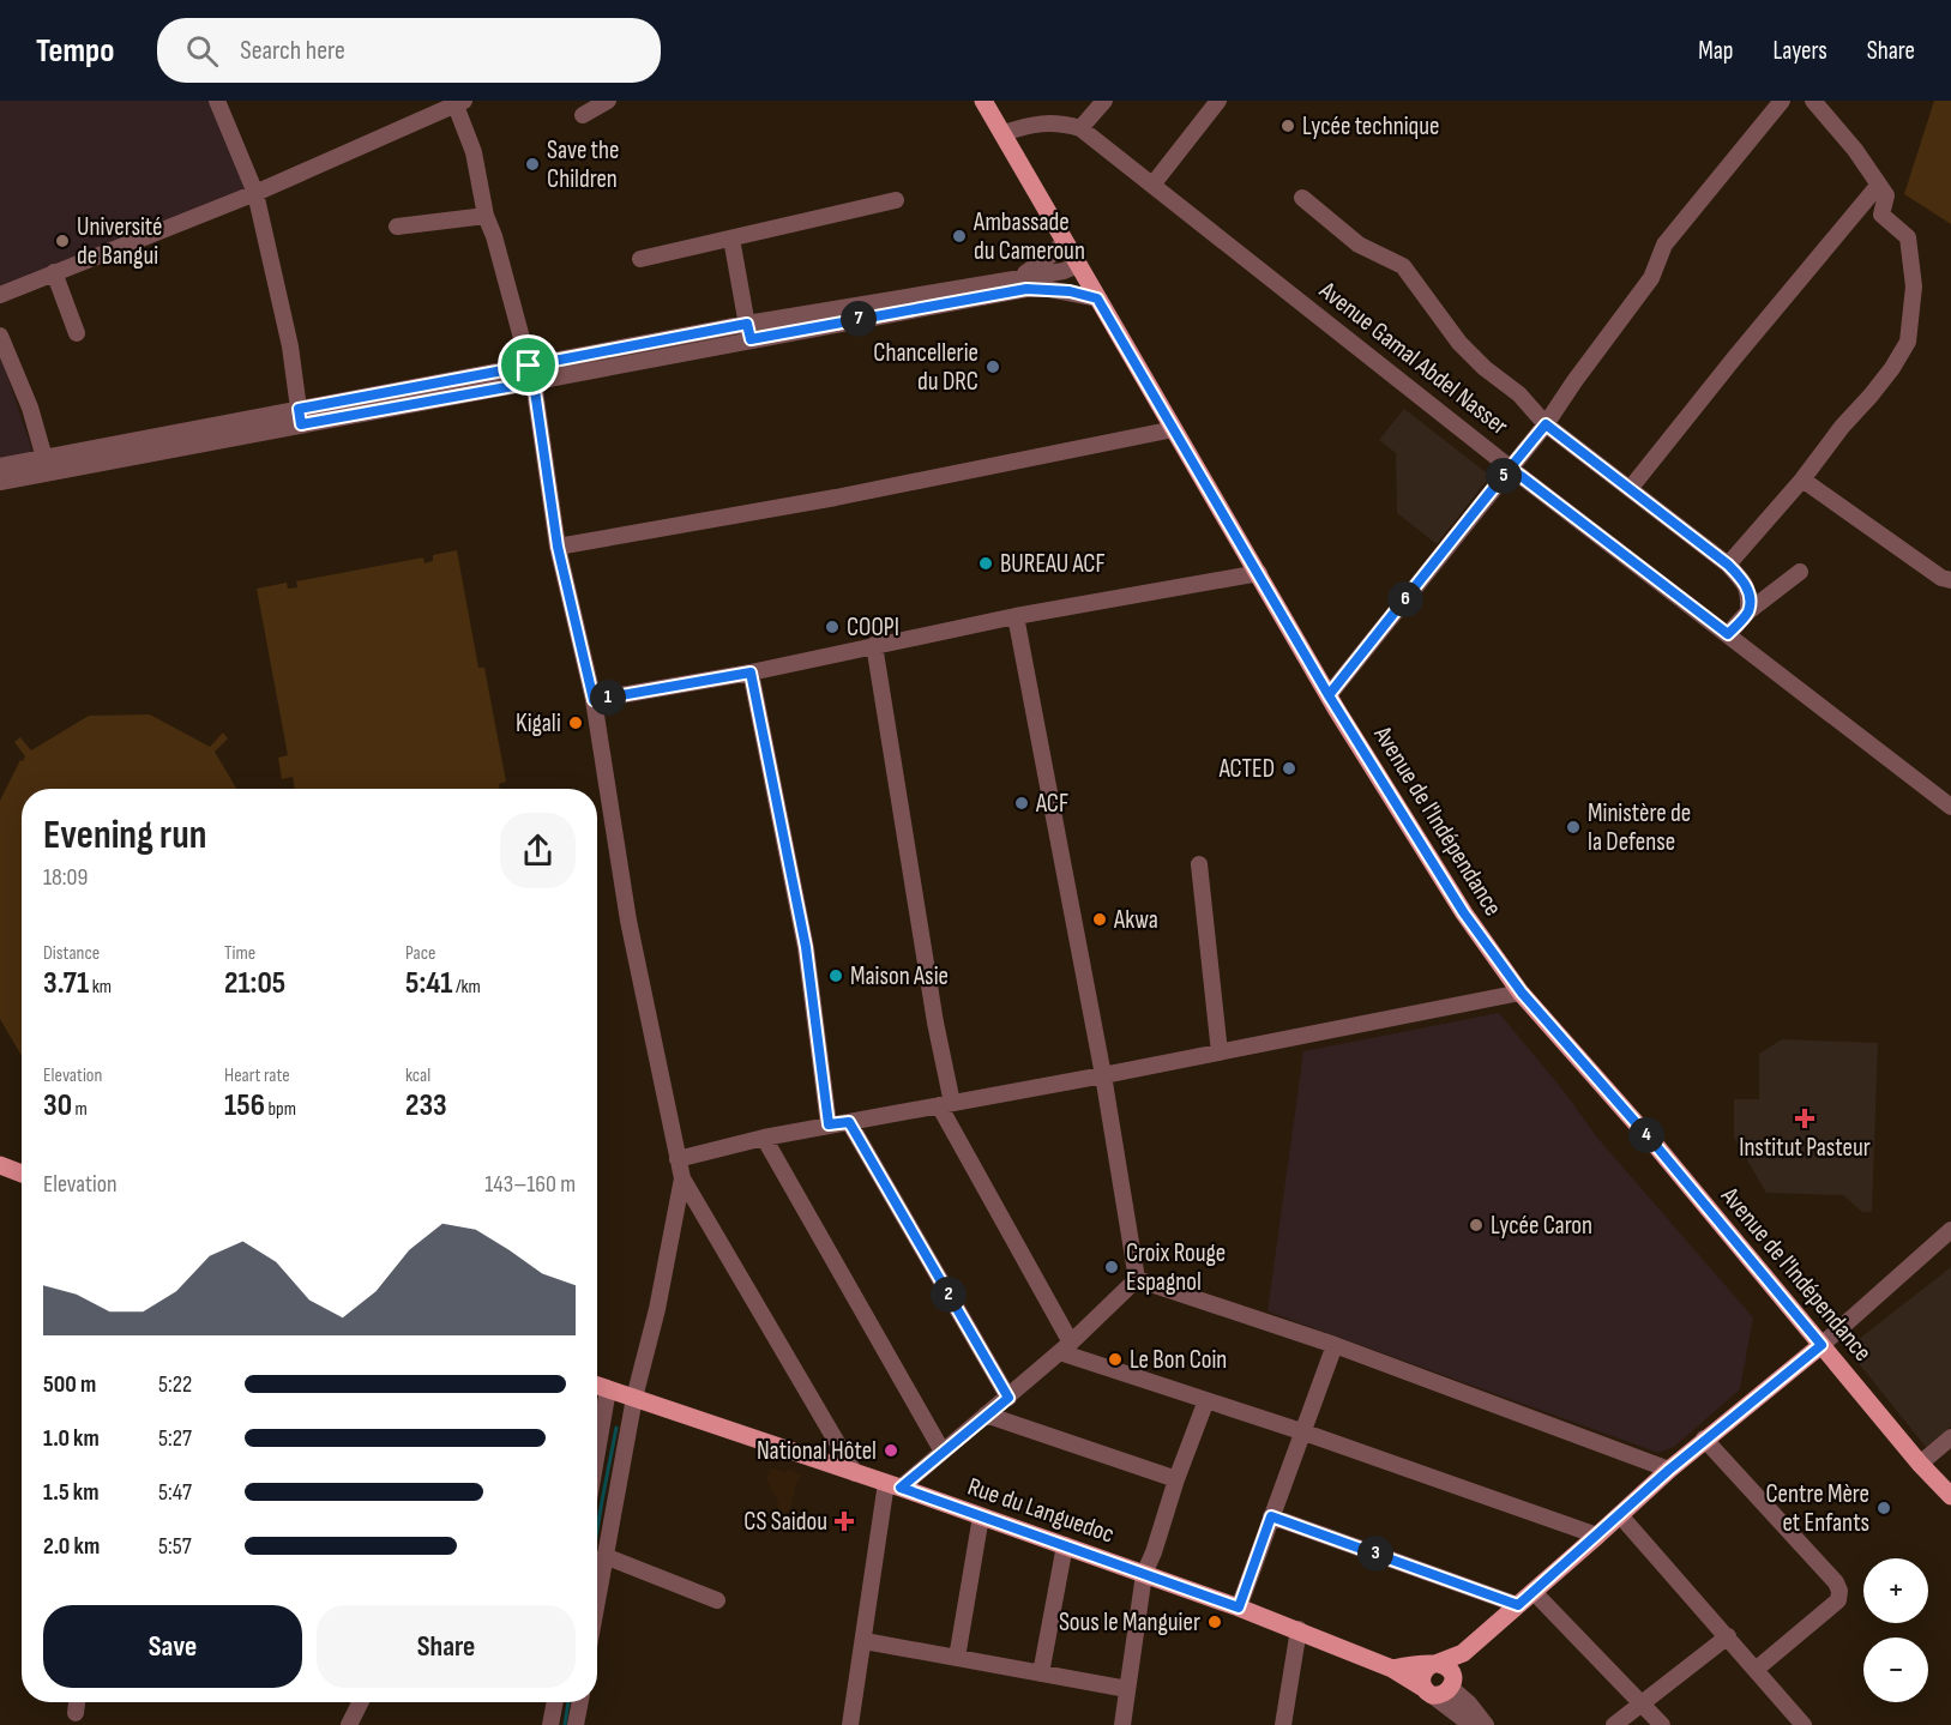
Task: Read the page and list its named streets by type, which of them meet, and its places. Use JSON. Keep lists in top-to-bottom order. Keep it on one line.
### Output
{"streets":{"main road":["Avenue de l'Indépendance","Rue du Languedoc"],"street":["Avenue Gamal Abdel Nasser"]},"crossings":[["Avenue Gamal Abdel Nasser","Avenue de l'Indépendance"]],"places":{"other":["Lycée technique","Save the Children","Ambassade du Cameroun","Université de Bangui","Chancellerie du DRC","BUREAU ACF","COOPI","Kigali","ACTED","ACF","Ministère de la Defense","Akwa","Maison Asie","Lycée Caron","Croix Rouge Espagnol","Le Bon Coin","National Hôtel","Centre Mère et Enfants","Sous le Manguier"],"health":["Institut Pasteur","CS Saidou"]},"page":{"header":"Tempo","search":"Search here","nav":["Map","Layers","Share"],"pins":["7","5","6","1","4","2","3"],"heading":["Evening run","18:09"],"stats":[["Distance","3.71 km"],["Time","21:05"],["Pace","5:41 /km"],["Elevation","30 m"],["Heart rate","156 bpm"],["kcal","233"]],"chart":["Elevation","143–160 m"],"list":[{"name":"500 m","note":"5:22"},{"name":"1.0 km","note":"5:27"},{"name":"1.5 km","note":"5:47"},{"name":"2.0 km","note":"5:57"}],"map_buttons":["+","−"],"buttons":["Save","Share"]}}
